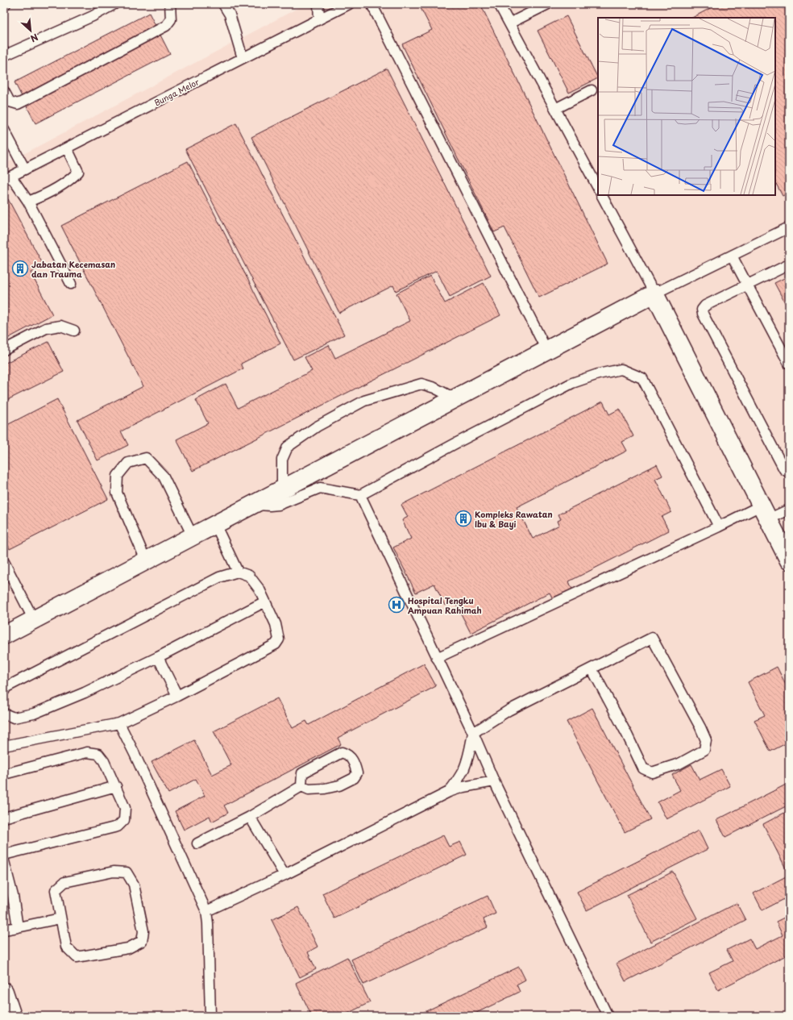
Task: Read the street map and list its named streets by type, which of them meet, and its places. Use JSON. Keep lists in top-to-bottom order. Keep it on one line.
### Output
{"streets":{"lane":["Bunga Melor"]},"places":{"building":["Jabatan Kecemasan dan Trauma","Kompleks Rawatan Ibu & Bayi"],"hospital":["Hospital Tengku Ampuan Rahimah"]},"north":"bottom right"}
